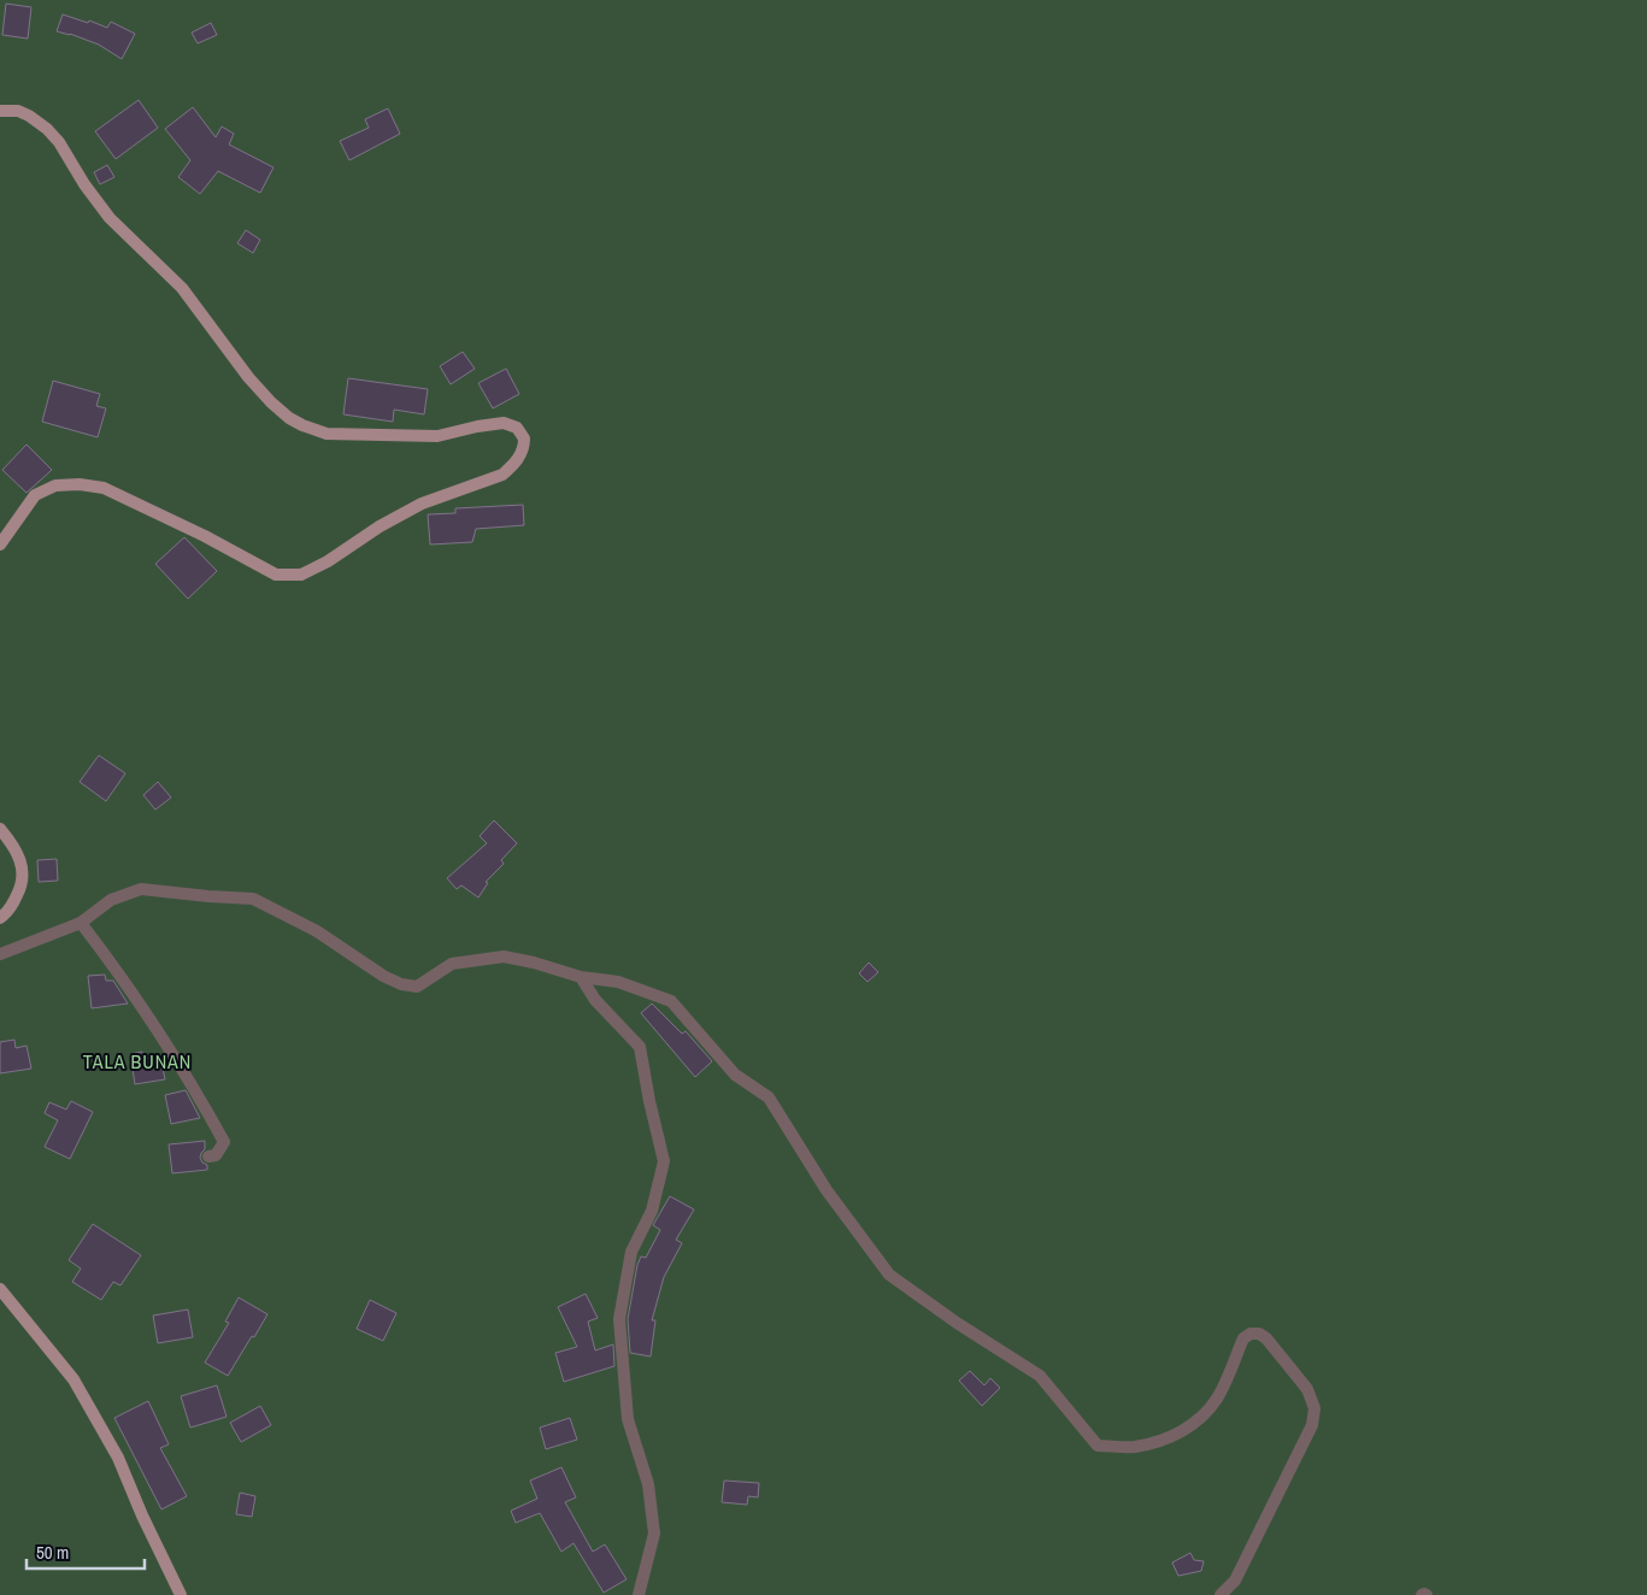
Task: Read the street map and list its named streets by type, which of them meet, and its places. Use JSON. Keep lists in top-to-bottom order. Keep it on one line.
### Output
{"districts":["TALA BUNAN"],"scale_bar":"50 m"}
